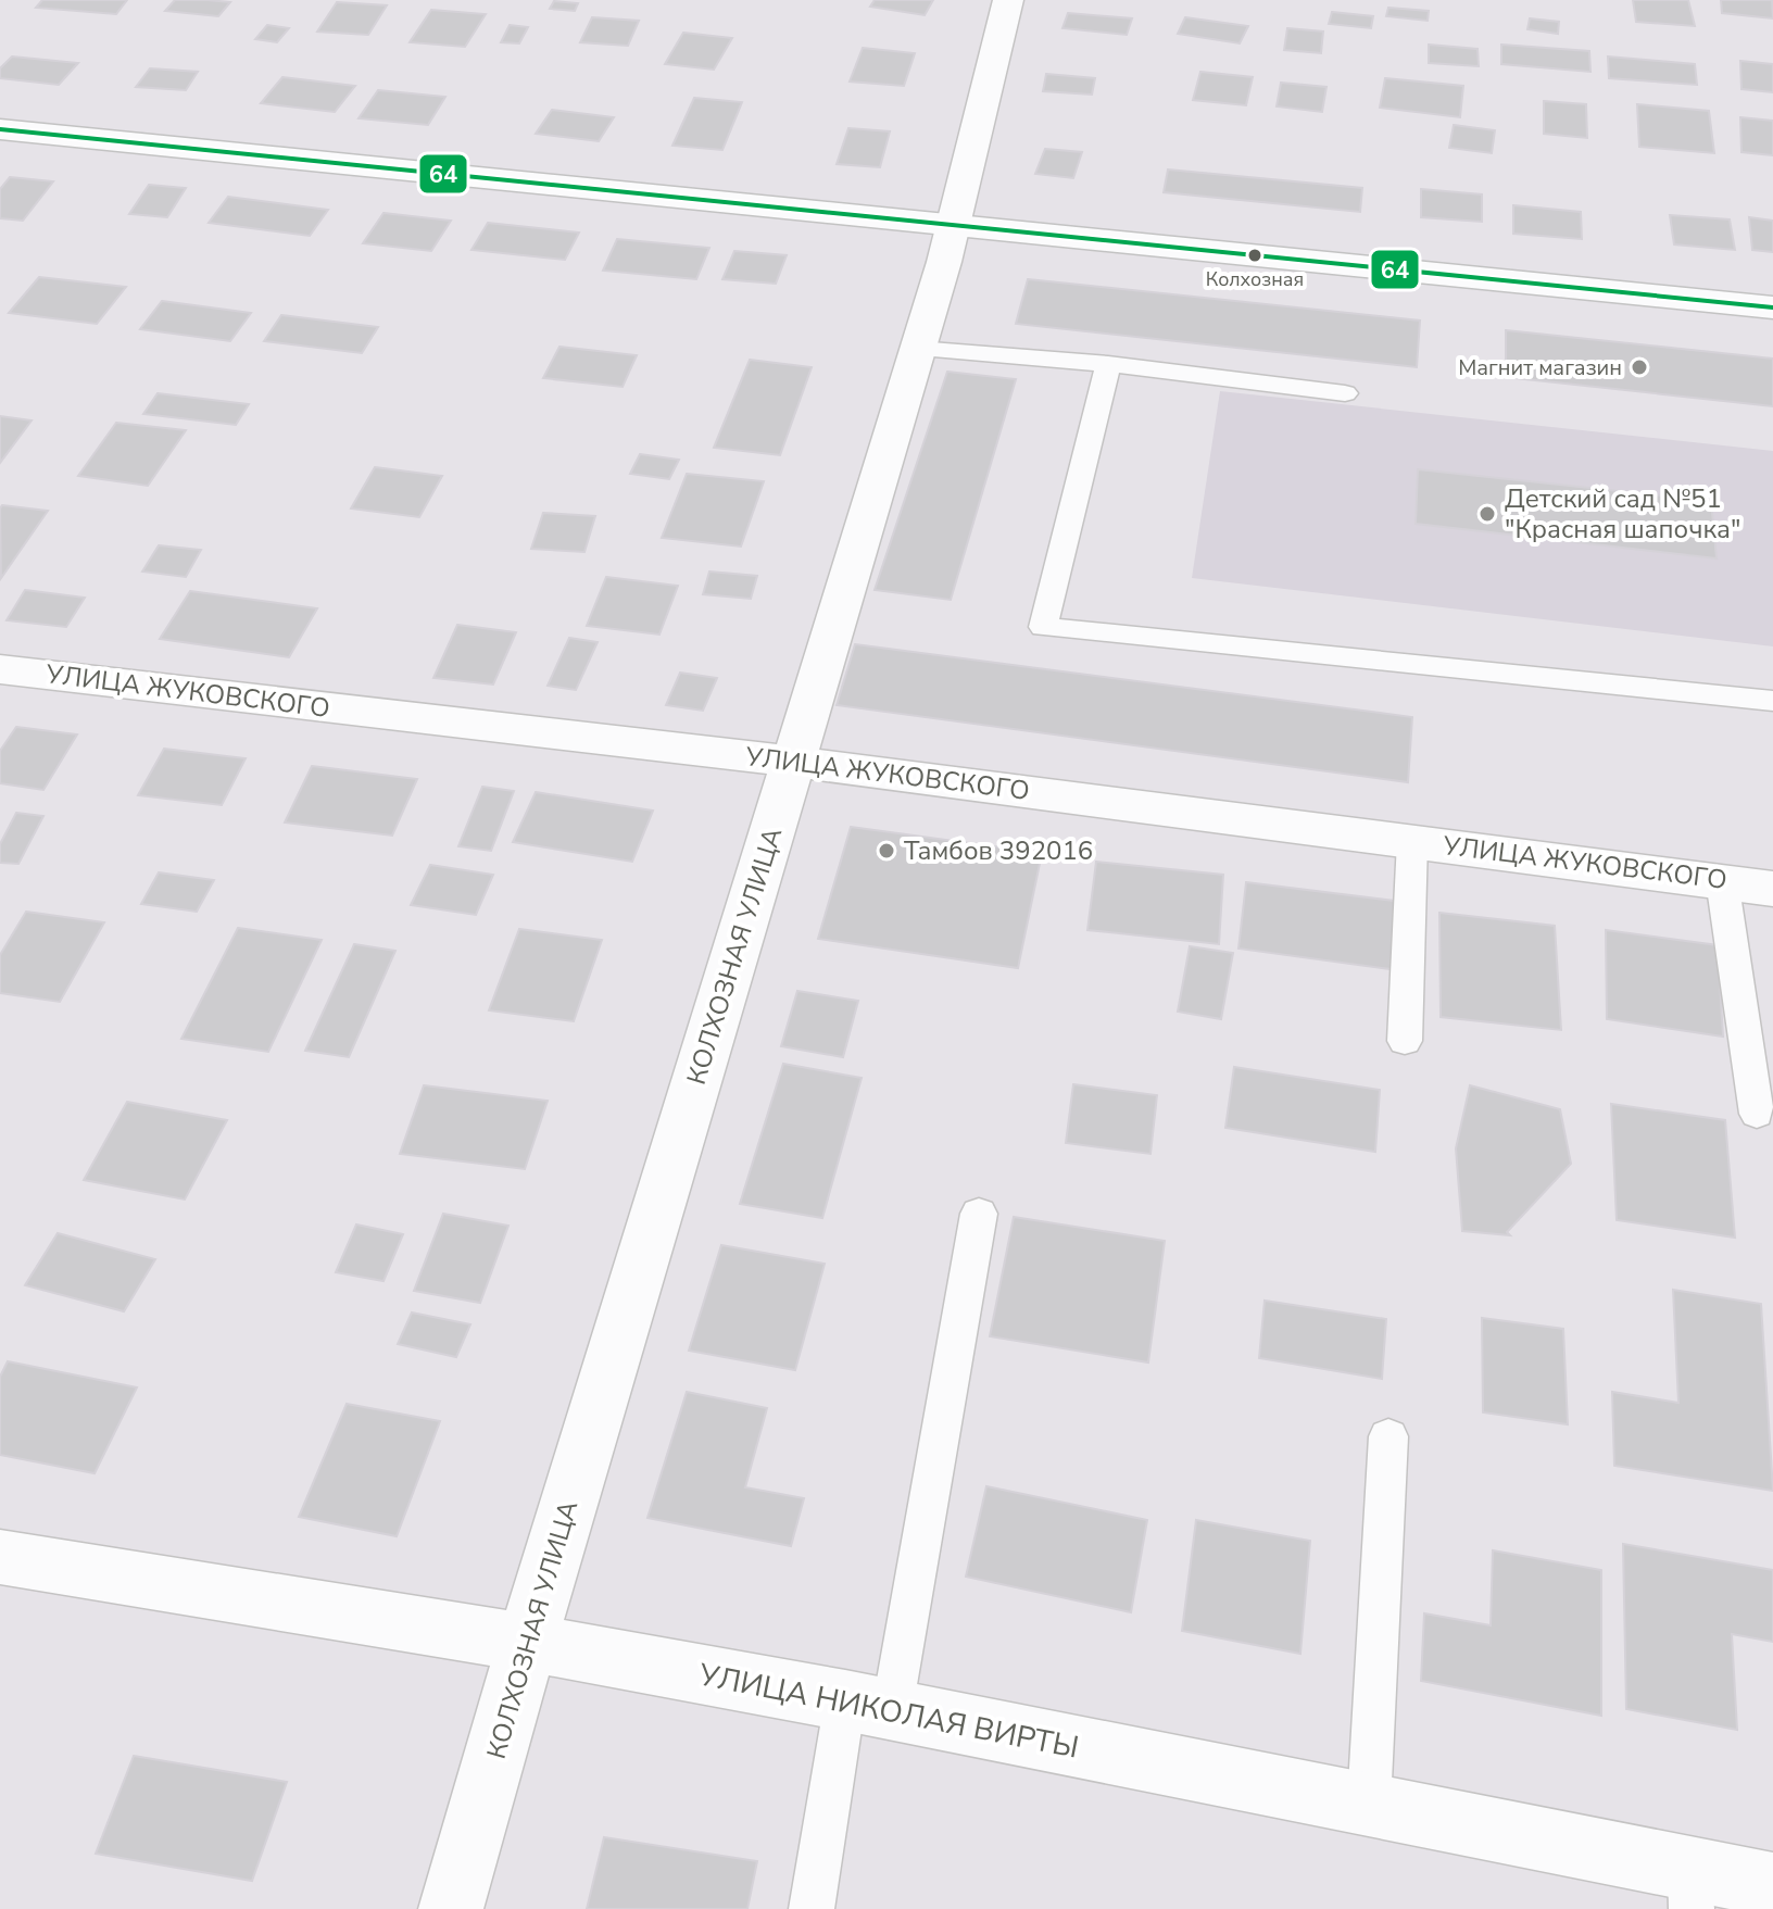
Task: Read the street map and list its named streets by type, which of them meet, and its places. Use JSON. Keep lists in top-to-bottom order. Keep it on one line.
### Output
{"streets":{"street":["УЛИЦА ЖУКОВСКОГО","КОЛХОЗНАЯ УЛИЦА","УЛИЦА НИКОЛАЯ ВИРТЫ"]},"crossings":[["УЛИЦА ЖУКОВСКОГО","КОЛХОЗНАЯ УЛИЦА"],["КОЛХОЗНАЯ УЛИЦА","УЛИЦА НИКОЛАЯ ВИРТЫ"]],"places":["Колхозная","Магнит магазин","Детский сад №51 \"Красная шапочка\"","Тамбов 392016"],"lines":["transit line 64"]}
